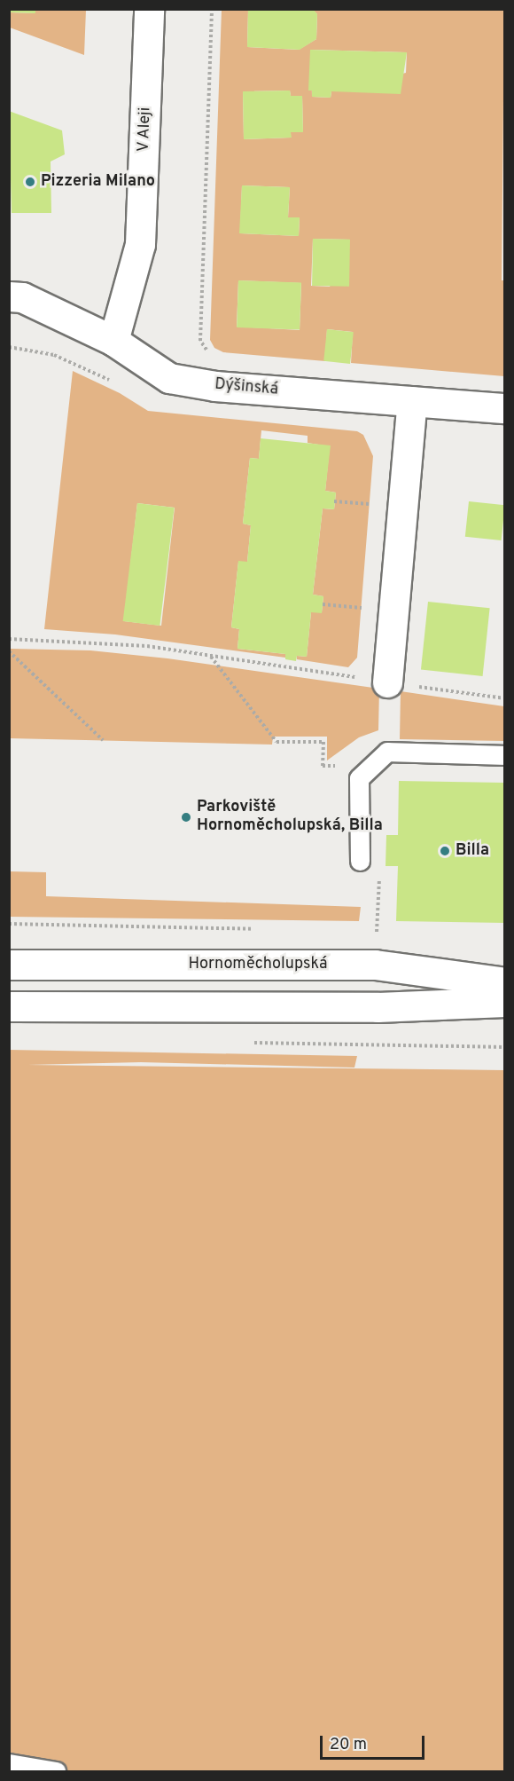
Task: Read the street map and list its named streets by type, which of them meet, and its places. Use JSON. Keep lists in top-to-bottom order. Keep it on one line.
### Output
{"streets":{"street":["V Aleji","Dýšinská","Hornoměcholupská"]},"crossings":[["V Aleji","Dýšinská"]],"places":["Pizzeria Milano","Parkoviště Hornoměcholupská, Billa","Billa"],"scale_bar":"20 m"}
